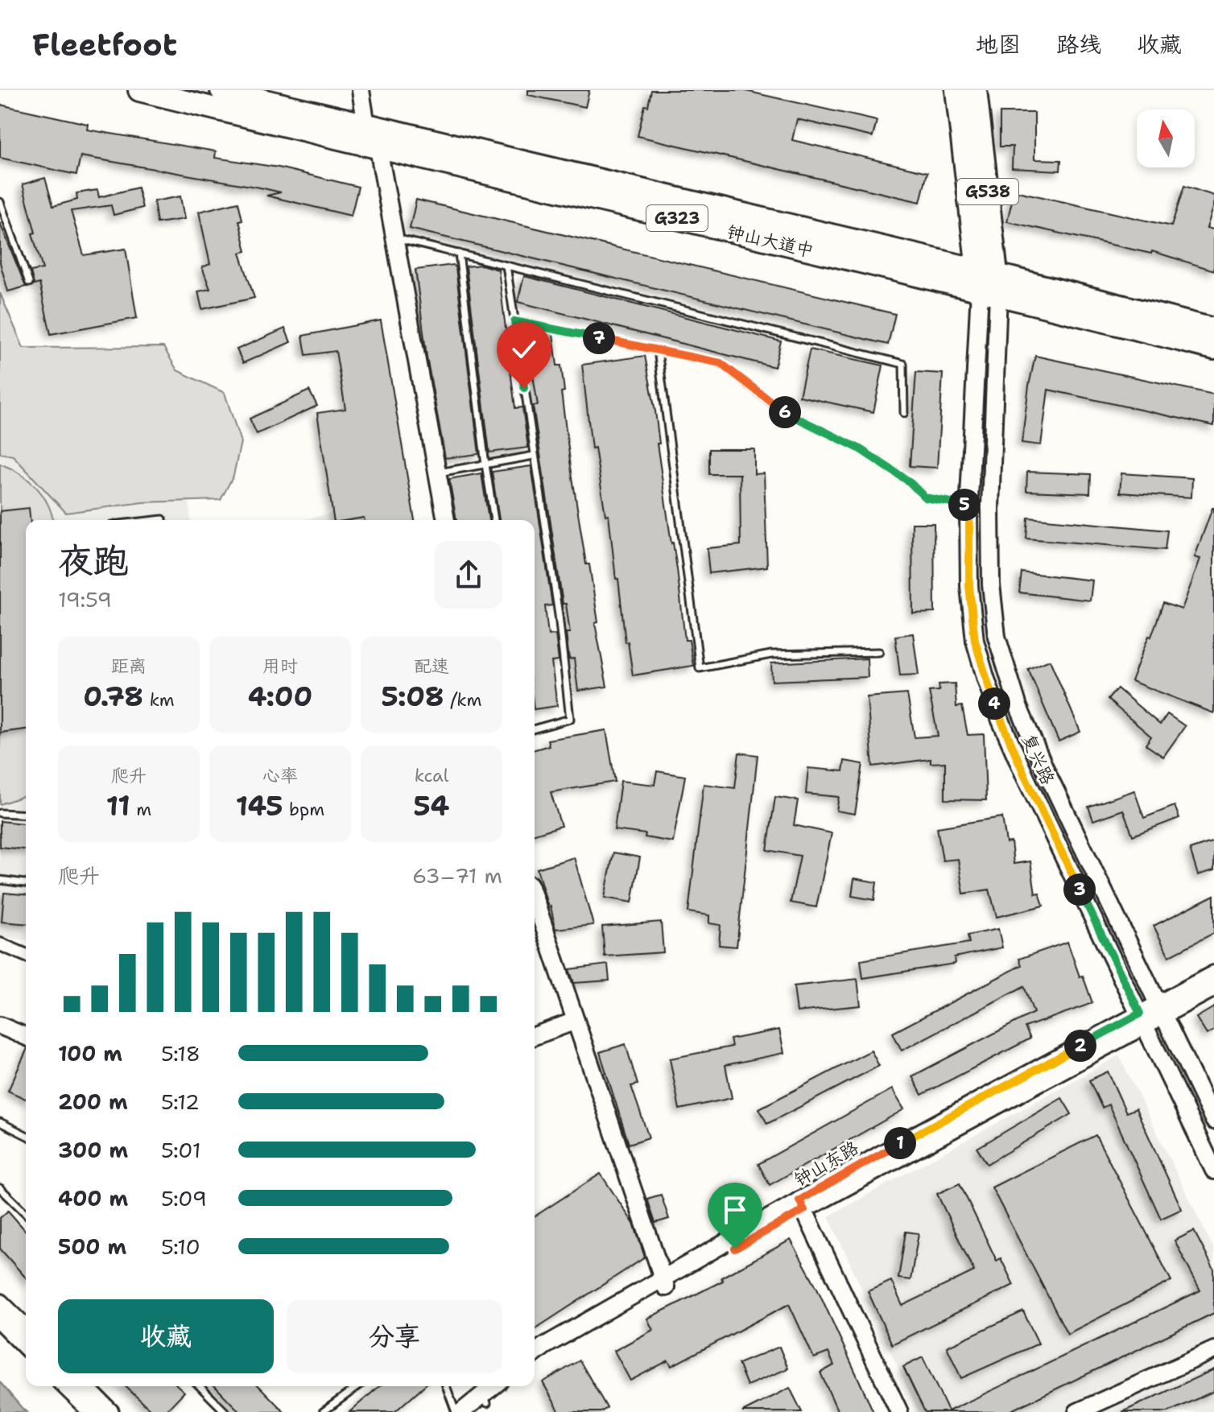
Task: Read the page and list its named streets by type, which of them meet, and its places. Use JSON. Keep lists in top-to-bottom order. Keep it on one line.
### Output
{"streets":{"highway":["G538","G323","钟山大道中"],"main road":["复兴路","钟山东路"]},"crossings":[["G538","钟山大道中"],["G538","复兴路"],["钟山大道中","复兴路"],["复兴路","钟山东路"]],"north":"top","page":{"header":"Fleetfoot","nav":["地图","路线","收藏"],"pins":["7","6","5","4","3","2","1"],"heading":["夜跑","19:59"],"stats":[["距离","0.78 km"],["用时","4:00"],["配速","5:08 /km"],["爬升","11 m"],["心率","145 bpm"],["kcal","54"]],"chart":["爬升","63–71 m"],"list":[{"name":"100 m","note":"5:18"},{"name":"200 m","note":"5:12"},{"name":"300 m","note":"5:01"},{"name":"400 m","note":"5:09"},{"name":"500 m","note":"5:10"}],"buttons":["收藏","分享"]}}
